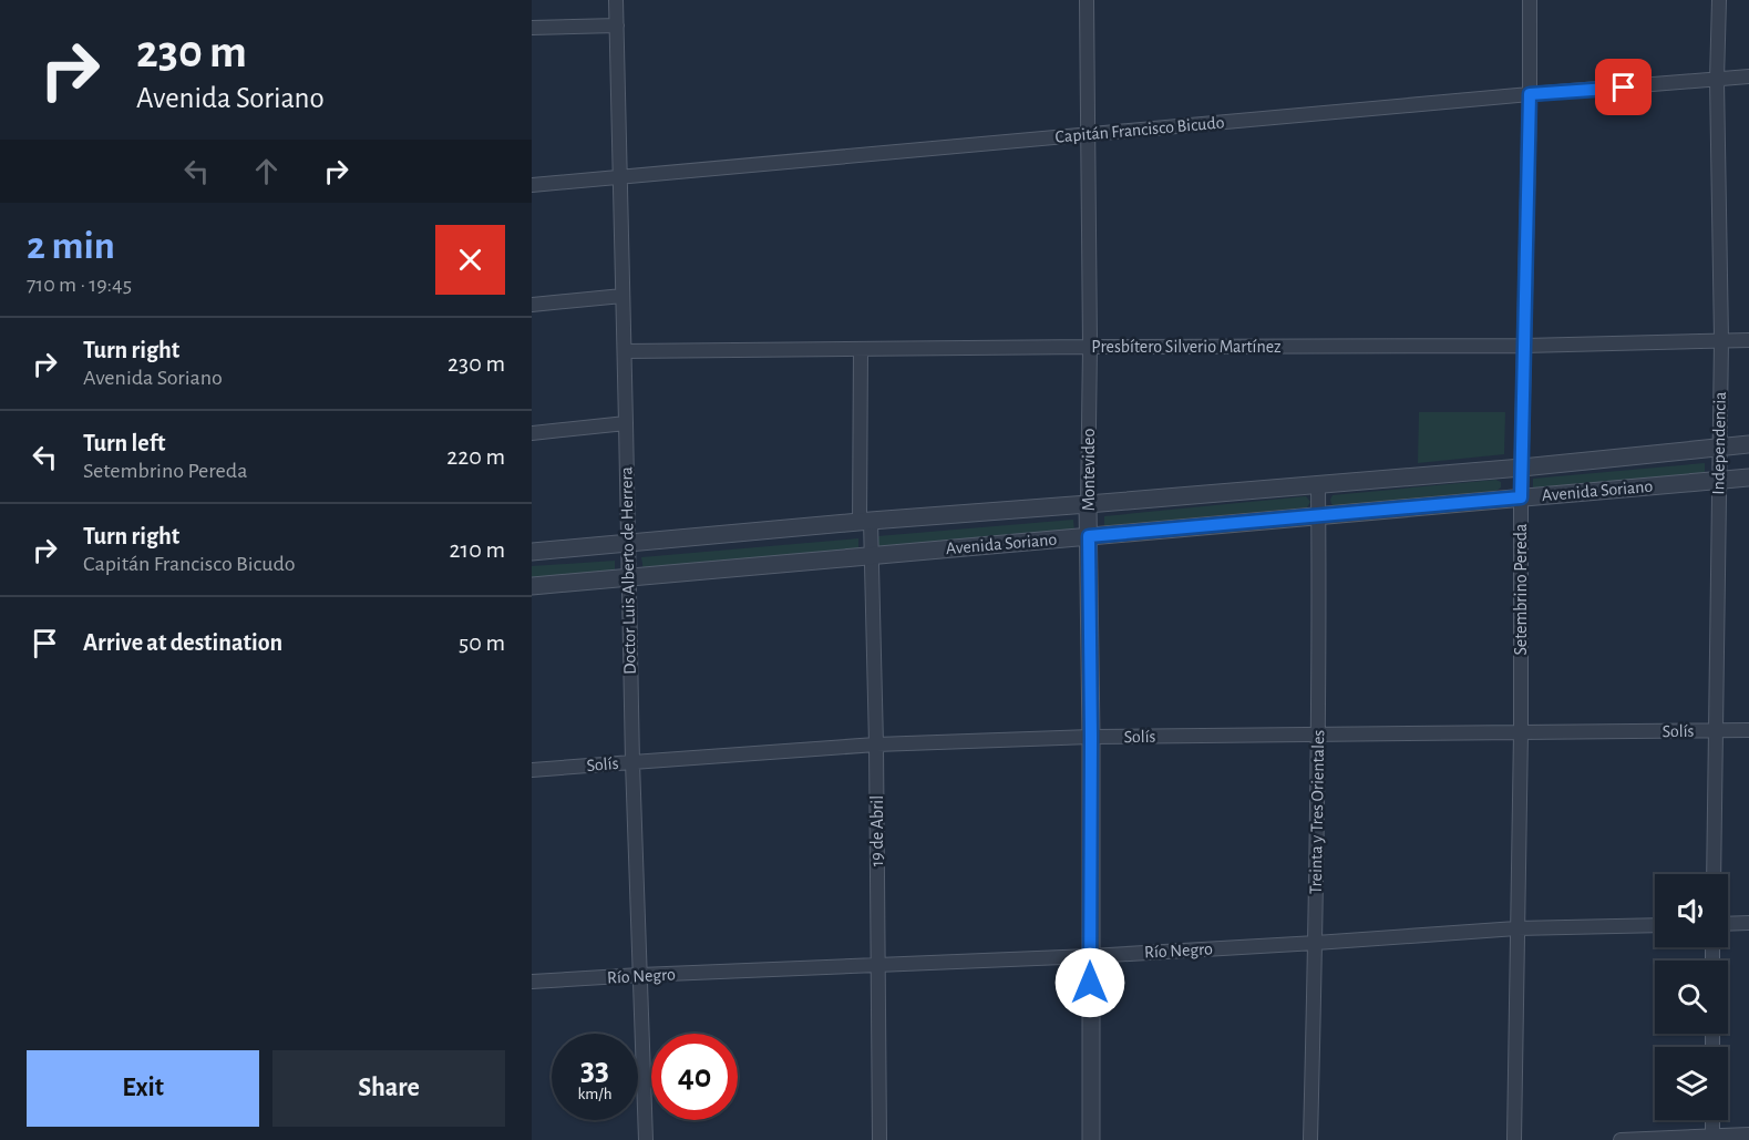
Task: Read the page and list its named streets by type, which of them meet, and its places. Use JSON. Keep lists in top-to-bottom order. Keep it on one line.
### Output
{"streets":{"street":["Capitán Francisco Bicudo","Presbítero Silverio Martínez","Independencia","Montevideo","Avenida Soriano","Doctor Luis Alberto de Herrera","Setembrino Pereda","Solís","Treinta y Tres Orientales","19 de Abril","Río Negro"]},"crossings":[["Capitán Francisco Bicudo","Independencia"],["Capitán Francisco Bicudo","Montevideo"],["Capitán Francisco Bicudo","Doctor Luis Alberto de Herrera"],["Capitán Francisco Bicudo","Setembrino Pereda"],["Presbítero Silverio Martínez","Independencia"],["Presbítero Silverio Martínez","Montevideo"],["Presbítero Silverio Martínez","Doctor Luis Alberto de Herrera"],["Presbítero Silverio Martínez","Setembrino Pereda"],["Presbítero Silverio Martínez","19 de Abril"],["Independencia","Avenida Soriano"],["Independencia","Solís"],["Montevideo","Avenida Soriano"],["Montevideo","Solís"],["Montevideo","Río Negro"],["Avenida Soriano","Doctor Luis Alberto de Herrera"],["Avenida Soriano","Setembrino Pereda"],["Avenida Soriano","Treinta y Tres Orientales"],["Avenida Soriano","19 de Abril"],["Doctor Luis Alberto de Herrera","Solís"],["Doctor Luis Alberto de Herrera","Río Negro"],["Setembrino Pereda","Solís"],["Setembrino Pereda","Río Negro"],["Solís","Treinta y Tres Orientales"],["Solís","19 de Abril"],["Treinta y Tres Orientales","Río Negro"],["19 de Abril","Río Negro"]],"page":{"turn":["230 m","Avenida Soriano"],"heading":["2 min","710 m · 19:45"],"list":[{"name":"Turn right","note":"Avenida Soriano","value":"230 m"},{"name":"Turn left","note":"Setembrino Pereda","value":"220 m"},{"name":"Turn right","note":"Capitán Francisco Bicudo","value":"210 m"},{"name":"Arrive at destination","value":"50 m"}],"speed":"33 km/h","limit":"40","buttons":["Exit","Share"]}}
